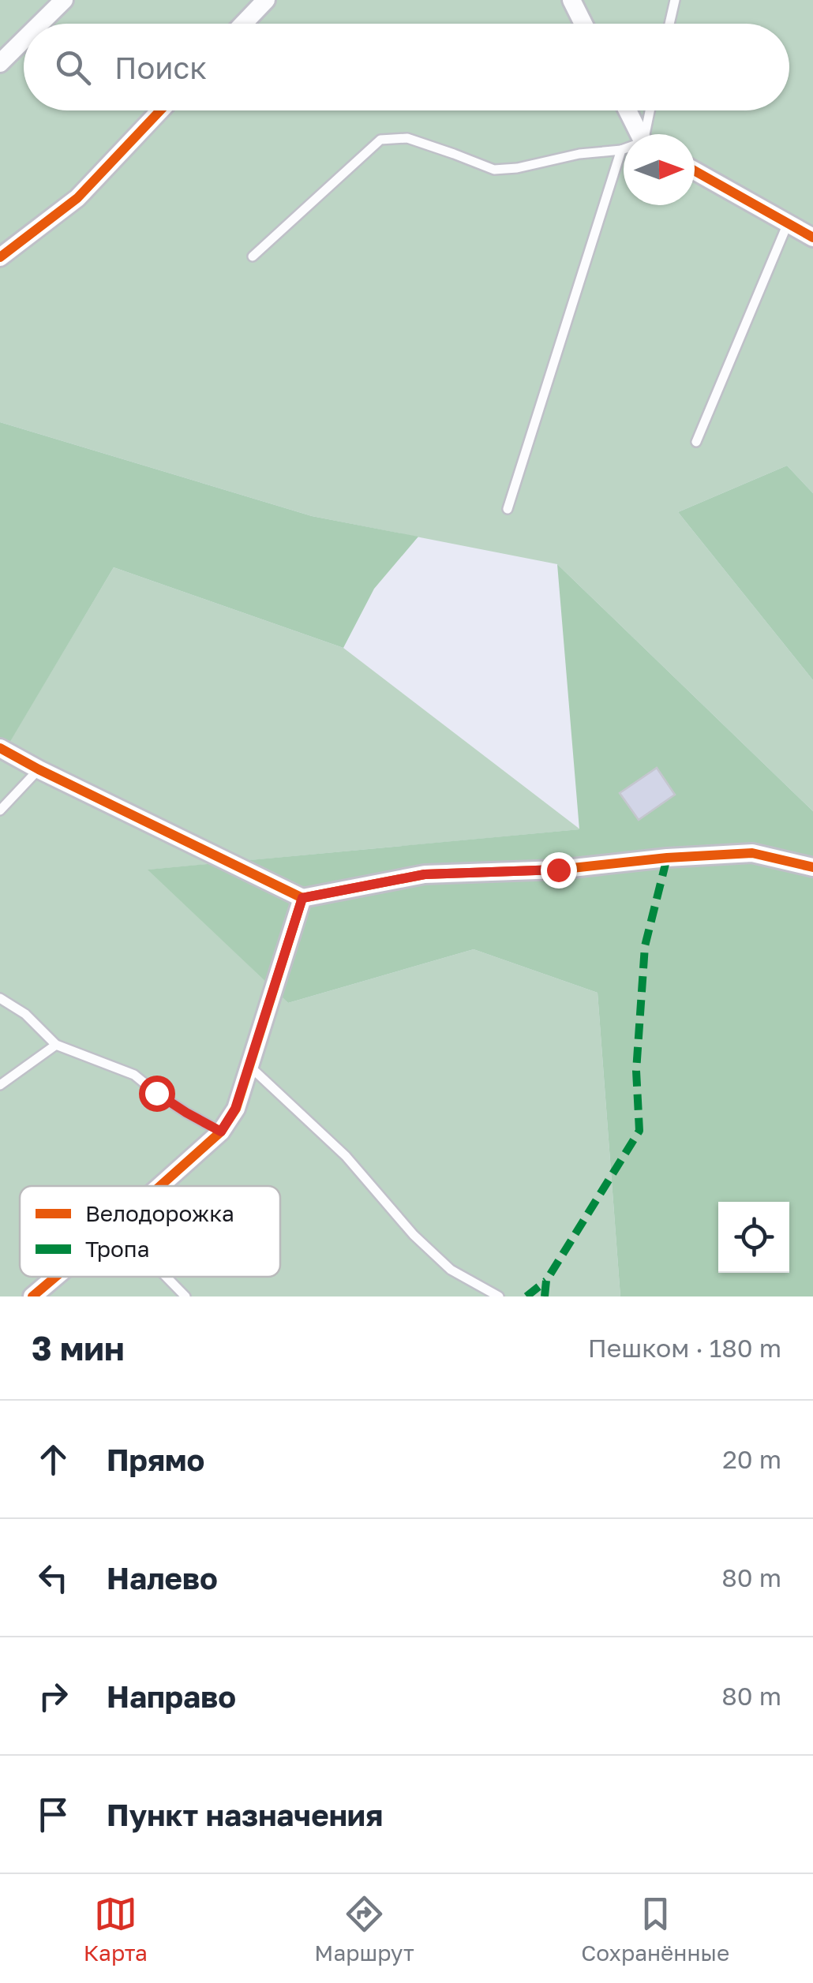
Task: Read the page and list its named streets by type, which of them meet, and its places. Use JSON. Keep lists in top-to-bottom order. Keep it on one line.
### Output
{"legend":["Велодорожка","Тропа"],"north":"right","page":{"search":"Поиск","heading":["3 мин","Пешком · 180 m"],"list":[["Прямо","20 m"],["Налево","80 m"],["Направо","80 m"],"Пункт назначения"],"nav":["Карта","Маршрут","Сохранённые"]}}
